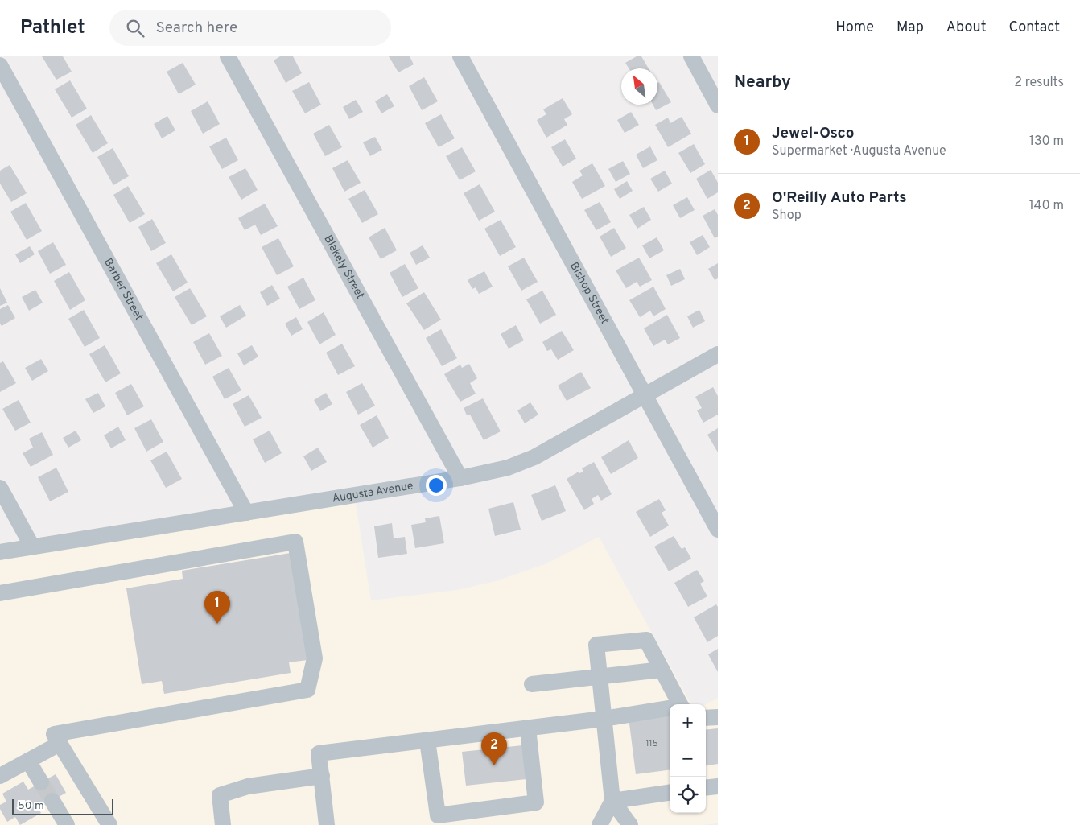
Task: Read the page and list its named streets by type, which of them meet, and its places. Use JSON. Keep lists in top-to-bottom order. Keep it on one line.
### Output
{"streets":{"street":["Blakely Street","Barber Street","Bishop Street","Augusta Avenue"]},"crossings":[["Blakely Street","Augusta Avenue"],["Barber Street","Augusta Avenue"],["Bishop Street","Augusta Avenue"]],"house_numbers":["115"],"scale_bar":"50 m","north":"top left","page":{"header":"Pathlet","search":"Search here","nav":["Home","Map","About","Contact"],"heading":["Nearby","2 results"],"list":[{"mark":"1","name":"Jewel-Osco","note":"Supermarket · Augusta Avenue","value":"130 m"},{"mark":"2","name":"O'Reilly Auto Parts","note":"Shop","value":"140 m"}],"pins":["1","2"],"map_buttons":["+","−"],"scale":"50 m"}}
